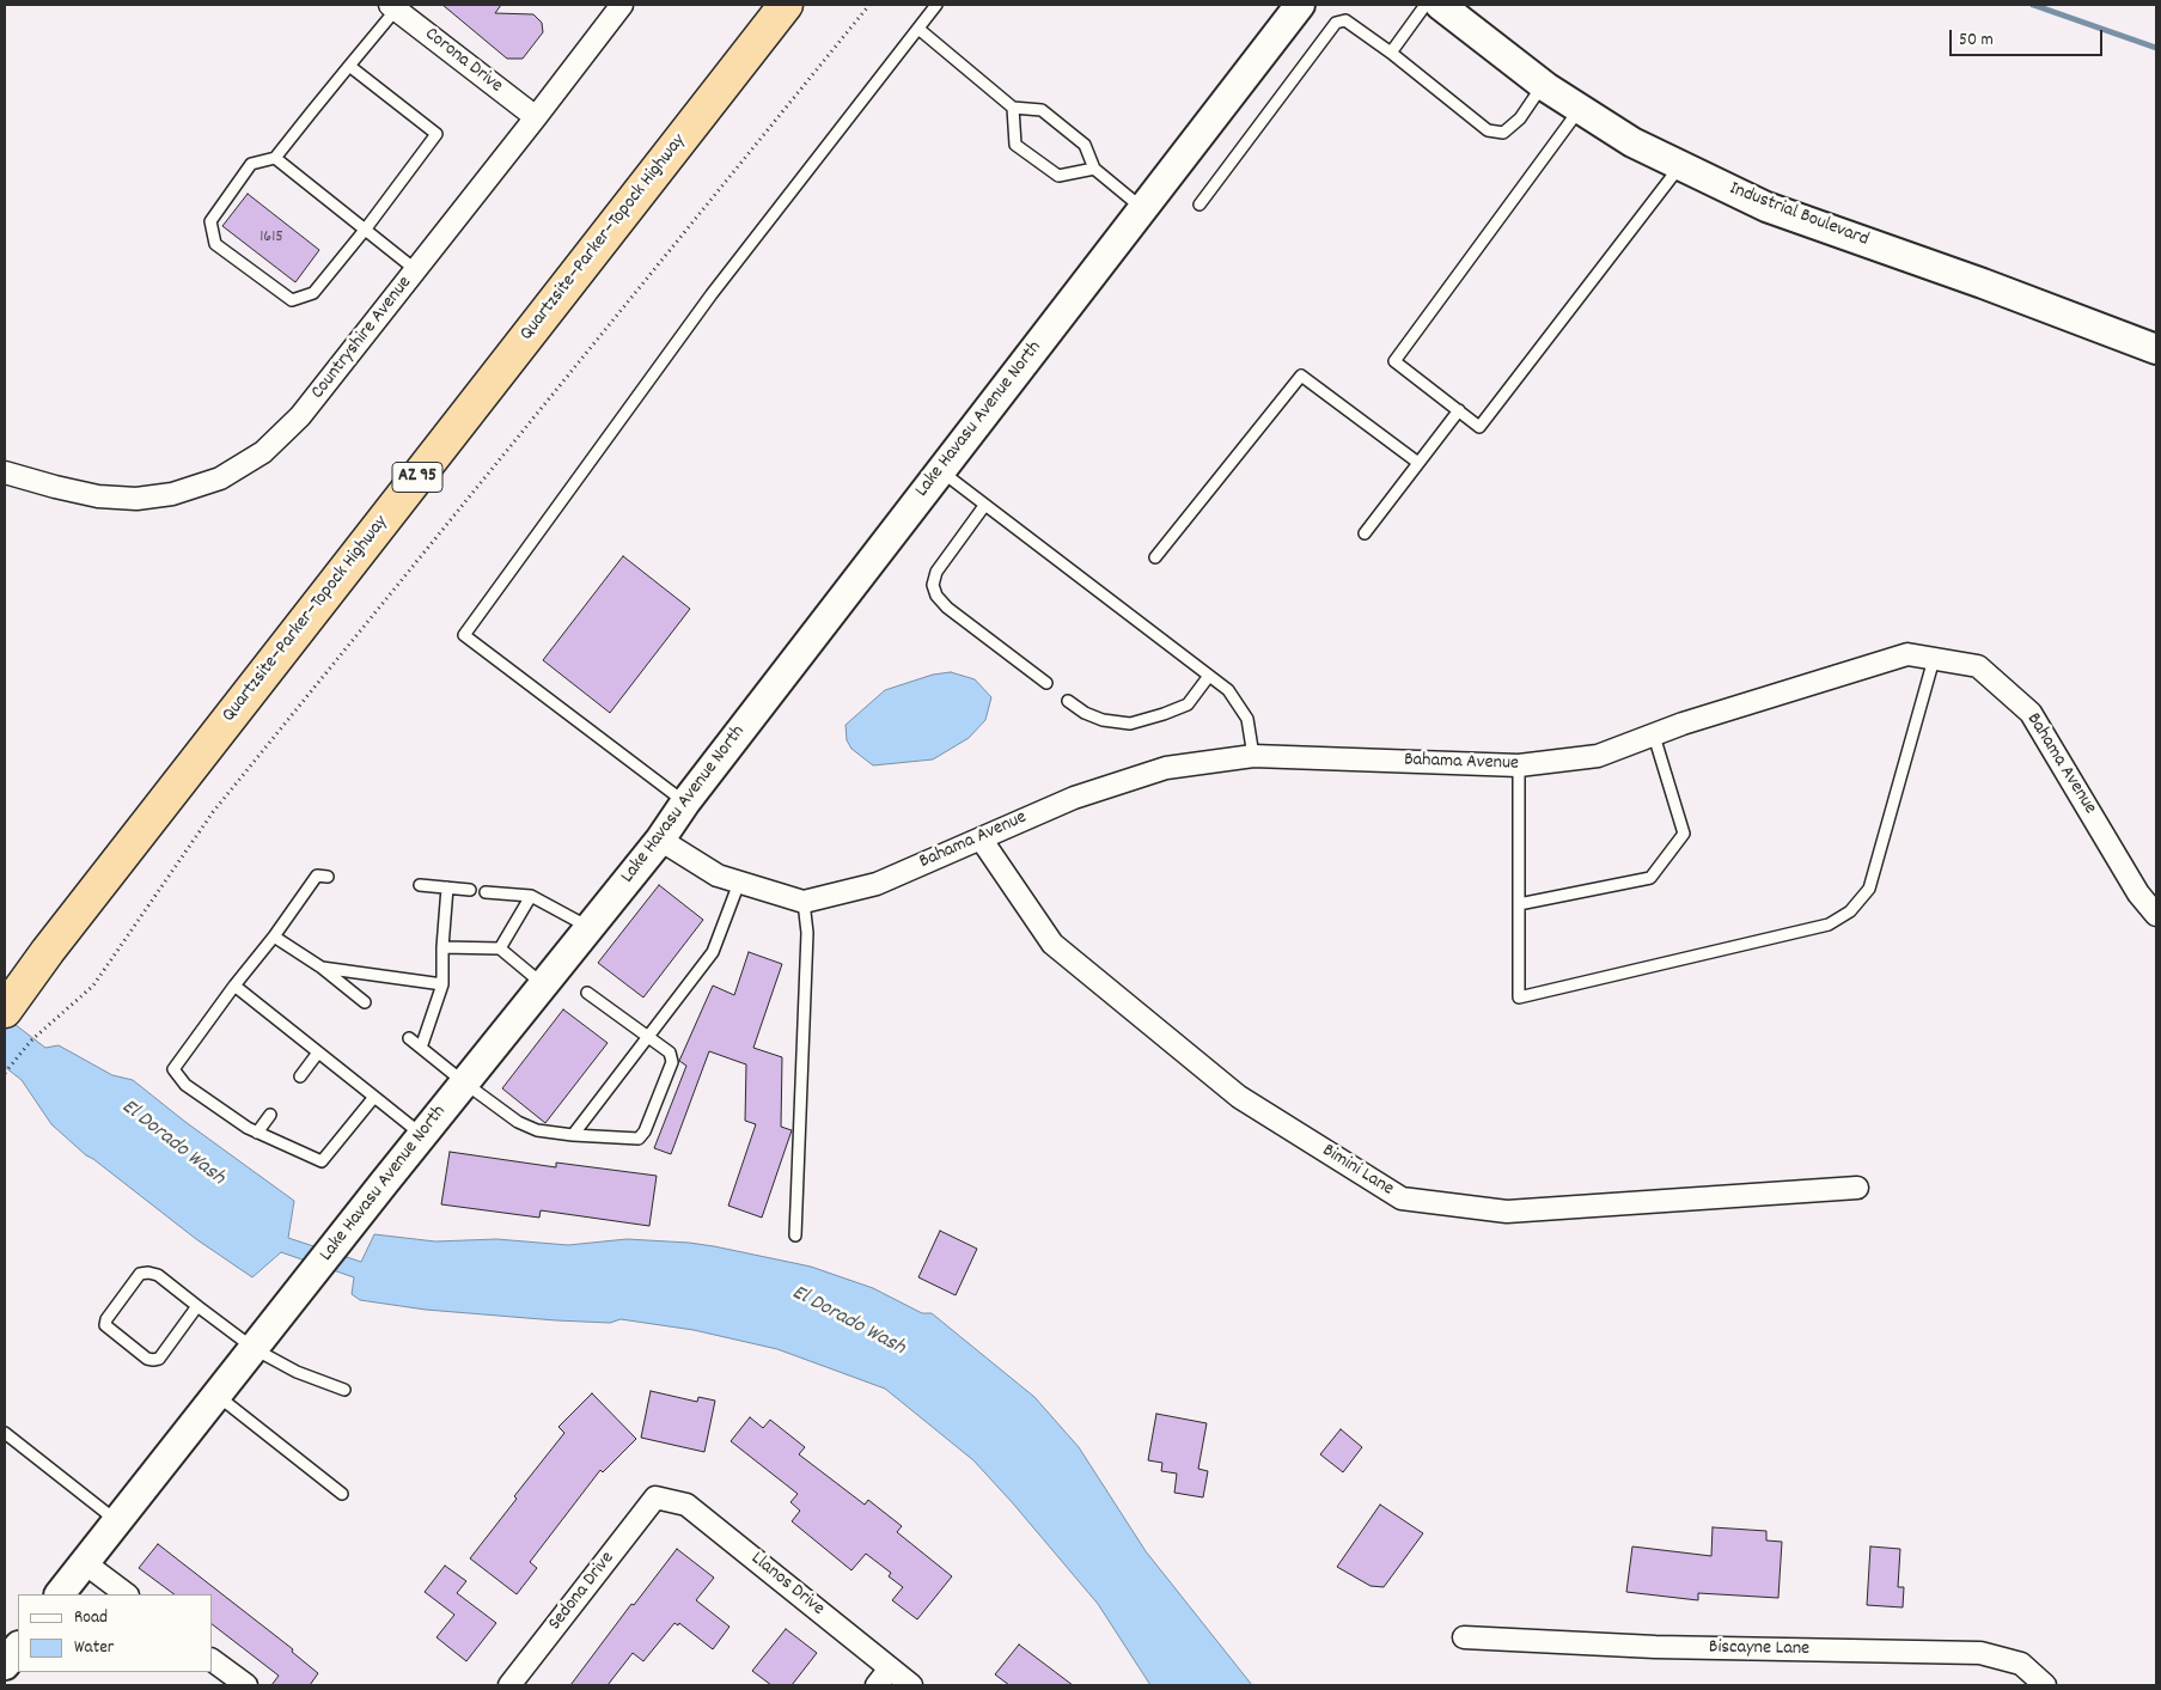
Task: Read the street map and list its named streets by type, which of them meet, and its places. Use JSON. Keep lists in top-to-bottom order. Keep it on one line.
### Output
{"streets":{"highway":["Quartzsite–Parker–Topock Highway","AZ 95"],"main road":["Industrial Boulevard","Lake Havasu Avenue North"],"street":["Corona Drive","Countryshire Avenue","Bahama Avenue","Bimini Lane","Llanos Drive","Sedona Drive","Biscayne Lane"]},"crossings":[["Corona Drive","Countryshire Avenue"],["Bahama Avenue","Bimini Lane"],["Llanos Drive","Sedona Drive"]],"water":["El Dorado Wash"],"house_numbers":["1615"],"legend":["Road","Water"],"scale_bar":"50 m"}
